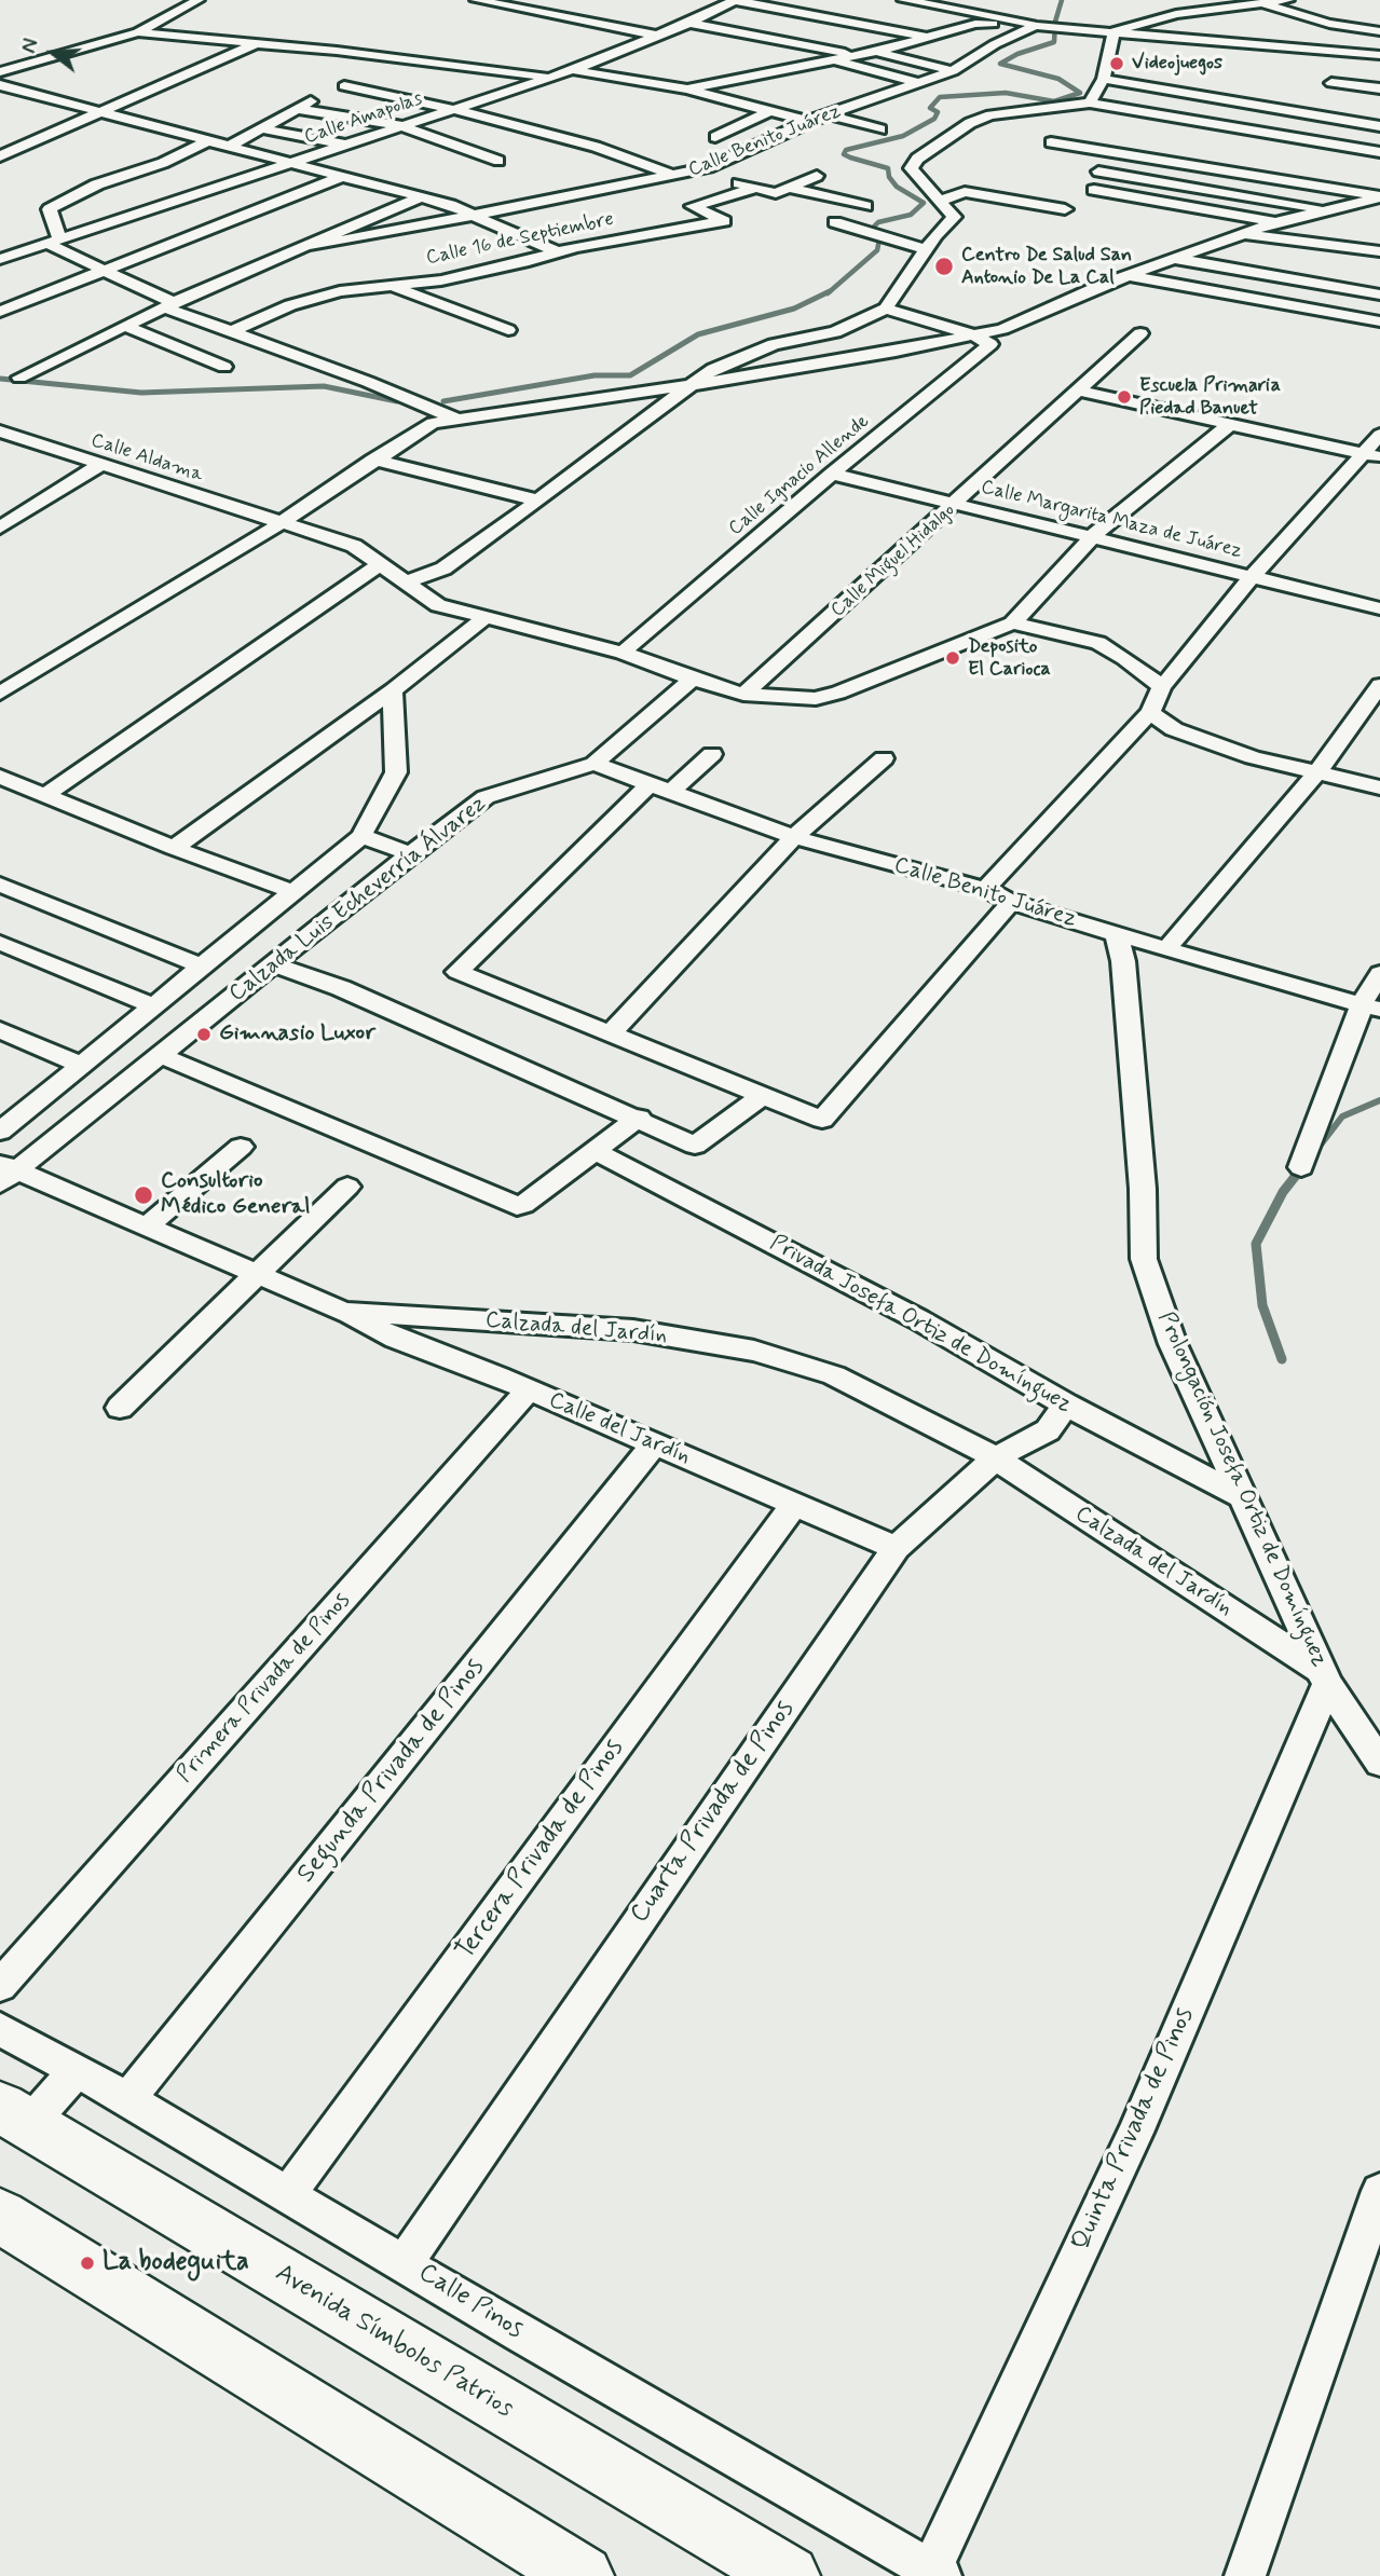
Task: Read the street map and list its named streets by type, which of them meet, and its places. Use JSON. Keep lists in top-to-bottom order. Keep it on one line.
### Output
{"streets":{"highway":["Avenida Símbolos Patrios"],"street":["Calle Amapolas","Calle Benito Juárez","Calle 16 de Septiembre","Calle Aldama","Calle Ignacio Allende","Calle Margarita Maza de Juárez","Calle Miguel Hidalgo","Calzada Luis Echeverría Álvarez","Privada Josefa Ortiz de Domínguez","Calzada del Jardín","Calle del Jardín","Prolongación Josefa Ortiz de Domínguez","Primera Privada de Pinos","Segunda Privada de Pinos","Cuarta Privada de Pinos","Tercera Privada de Pinos","Quinta Privada de Pinos","Calle Pinos"]},"crossings":[["Calle Benito Juárez","Calzada Luis Echeverría Álvarez"],["Calle Benito Juárez","Prolongación Josefa Ortiz de Domínguez"],["Calle Aldama","Calle Ignacio Allende"],["Calle Aldama","Calle Miguel Hidalgo"],["Calle Ignacio Allende","Calle Margarita Maza de Juárez"],["Calle Margarita Maza de Juárez","Calle Miguel Hidalgo"],["Calzada Luis Echeverría Álvarez","Calzada del Jardín"],["Privada Josefa Ortiz de Domínguez","Prolongación Josefa Ortiz de Domínguez"],["Privada Josefa Ortiz de Domínguez","Cuarta Privada de Pinos"],["Calzada del Jardín","Calle del Jardín"],["Calzada del Jardín","Prolongación Josefa Ortiz de Domínguez"],["Calzada del Jardín","Cuarta Privada de Pinos"],["Calzada del Jardín","Quinta Privada de Pinos"],["Calle del Jardín","Primera Privada de Pinos"],["Calle del Jardín","Segunda Privada de Pinos"],["Calle del Jardín","Cuarta Privada de Pinos"],["Calle del Jardín","Tercera Privada de Pinos"],["Prolongación Josefa Ortiz de Domínguez","Quinta Privada de Pinos"],["Segunda Privada de Pinos","Calle Pinos"],["Cuarta Privada de Pinos","Calle Pinos"],["Tercera Privada de Pinos","Calle Pinos"],["Quinta Privada de Pinos","Calle Pinos"]],"places":["Videojuegos","Centro De Salud San Antonio De La Cal","Escuela Primaria Piedad Banuet","Deposito El Carioca","Gimnasio Luxor","Consultorio Médico General","La bodeguita"],"north":"left"}
